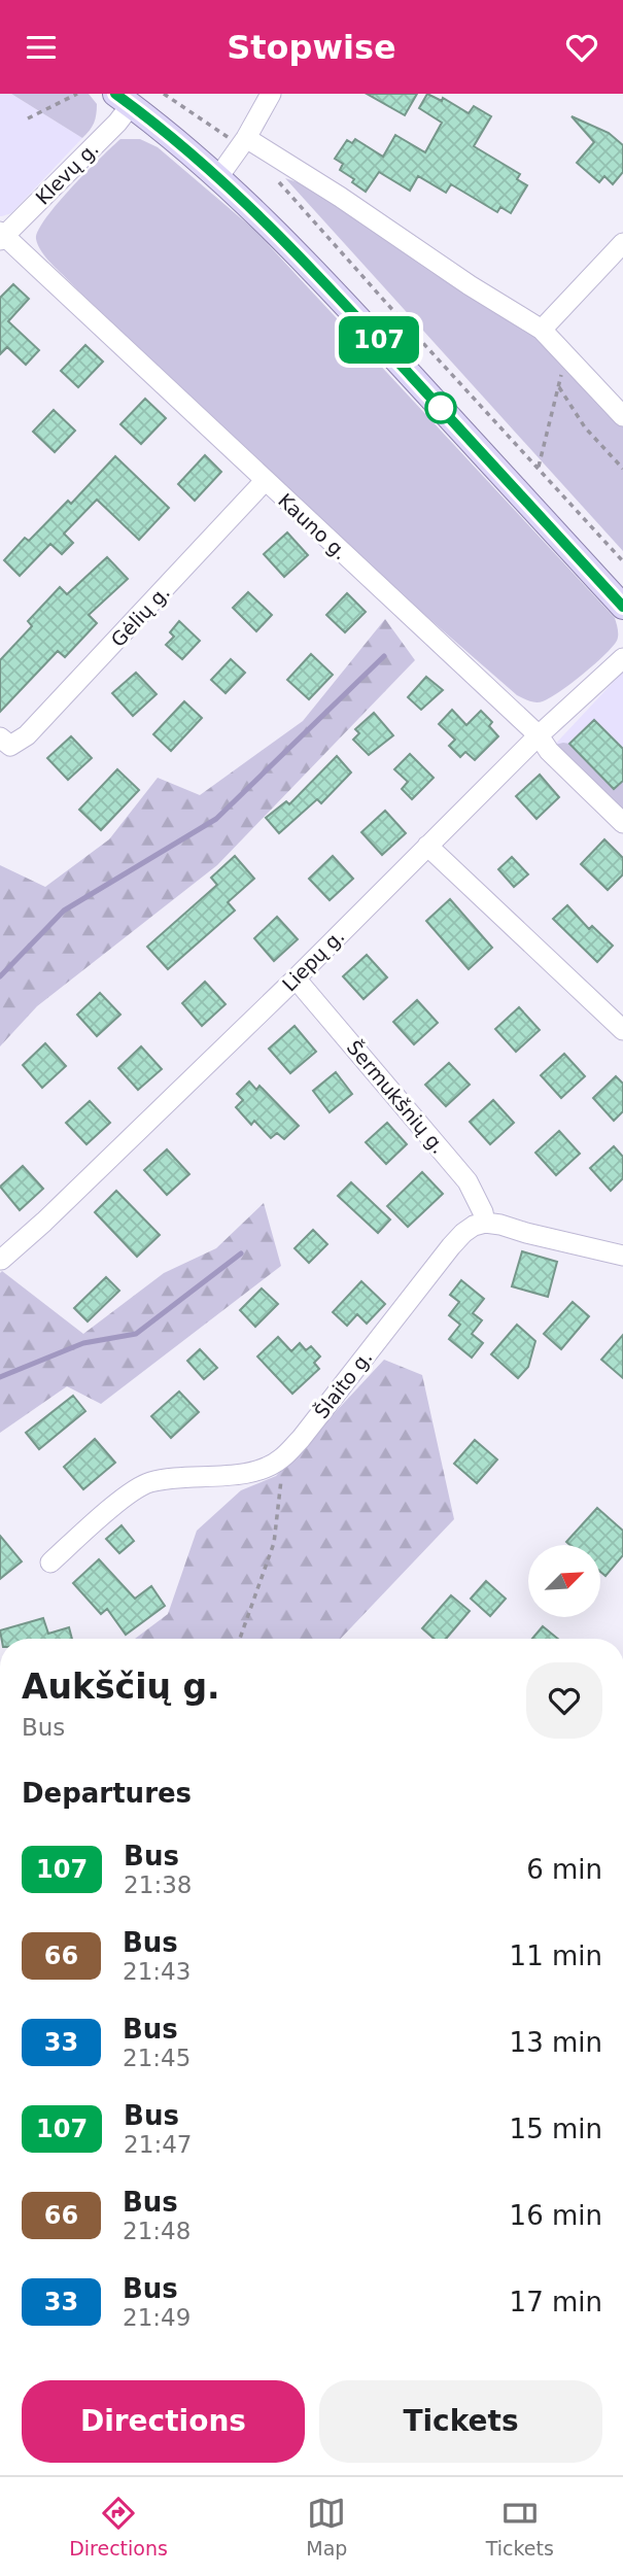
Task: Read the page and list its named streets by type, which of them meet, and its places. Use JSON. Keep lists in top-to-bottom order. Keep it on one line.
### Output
{"streets":{"street":["Klevų g.","Kauno g.","Gėlių g.","Liepų g.","Šermukšnių g.","Šlaito g."]},"crossings":[["Klevų g.","Kauno g."],["Kauno g.","Gėlių g."],["Kauno g.","Liepų g."],["Liepų g.","Šermukšnių g."],["Šermukšnių g.","Šlaito g."]],"lines":["bus line 107"],"north":"top right","page":{"header":"Stopwise","on_map":"107","heading":[["Aukščių g.","Bus"],"Departures"],"list":[{"mark":"107","name":"Bus","note":"21:38","value":"6 min"},{"mark":"66","name":"Bus","note":"21:43","value":"11 min"},{"mark":"33","name":"Bus","note":"21:45","value":"13 min"},{"mark":"107","name":"Bus","note":"21:47","value":"15 min"},{"mark":"66","name":"Bus","note":"21:48","value":"16 min"},{"mark":"33","name":"Bus","note":"21:49","value":"17 min"}],"buttons":["Directions","Tickets"],"tabs":["Directions","Map","Tickets"]}}
